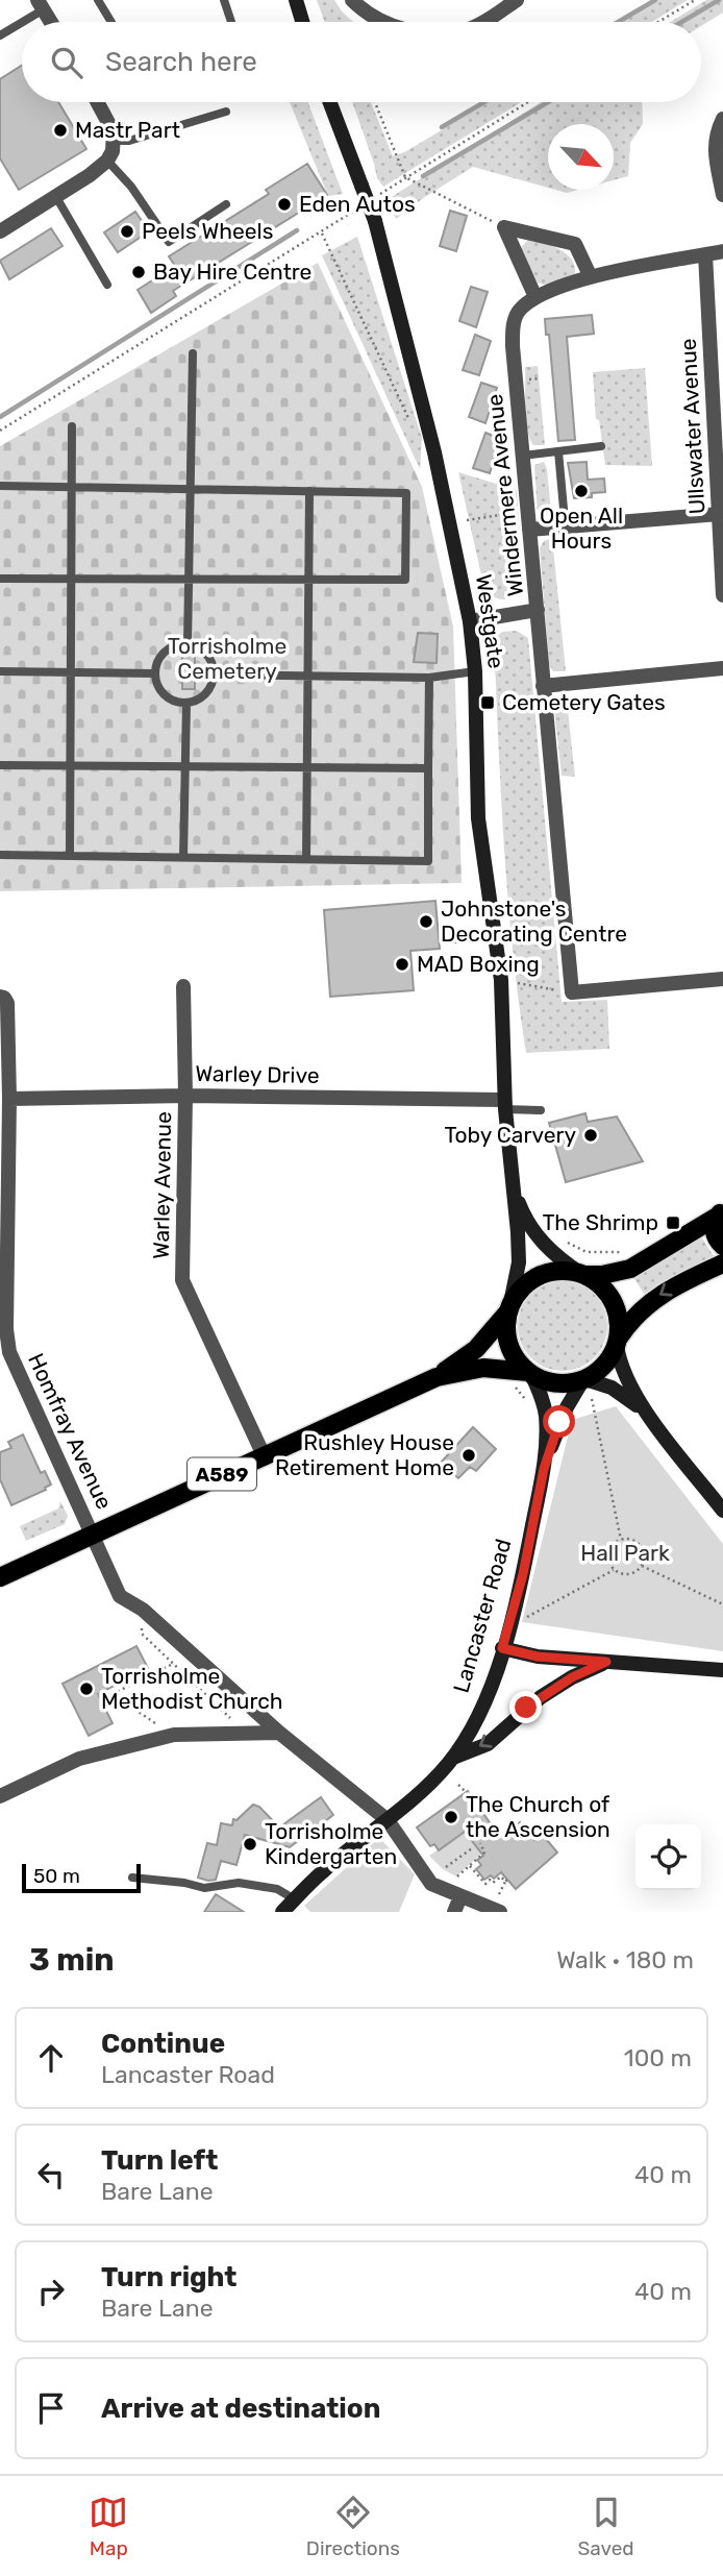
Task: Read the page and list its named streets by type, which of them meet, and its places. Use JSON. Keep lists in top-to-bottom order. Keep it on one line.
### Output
{"streets":{"main road":["A589"],"street":["Ullswater Avenue","Windermere Avenue","Westgate","Warley Drive","Warley Avenue","Homfray Avenue","Lancaster Road"]},"crossings":[["Westgate","Warley Drive"],["Westgate","A589"],["Westgate","Lancaster Road"],["Warley Drive","Warley Avenue"],["Warley Drive","Homfray Avenue"],["Warley Avenue","A589"],["Homfray Avenue","A589"],["Homfray Avenue","Lancaster Road"],["A589","Lancaster Road"]],"parks":["Torrisholme Cemetery","Hall Park"],"places":{"other":["Mastr Part","Eden Autos","Peels Wheels","Bay Hire Centre","Open All Hours","Johnstone's Decorating Centre","MAD Boxing","Toby Carvery","Rushley House Retirement Home","Torrisholme Methodist Church","The Church of the Ascension","Torrisholme Kindergarten"],"transit":["Cemetery Gates","The Shrimp"]},"scale_bar":"50 m","north":"bottom right","page":{"search":"Search here","scale":"50 m","heading":["3 min","Walk · 180 m"],"list":[["Continue","Lancaster Road","100 m"],["Turn left","Bare Lane","40 m"],["Turn right","Bare Lane","40 m"],"Arrive at destination"],"nav":["Map","Directions","Saved"]}}
